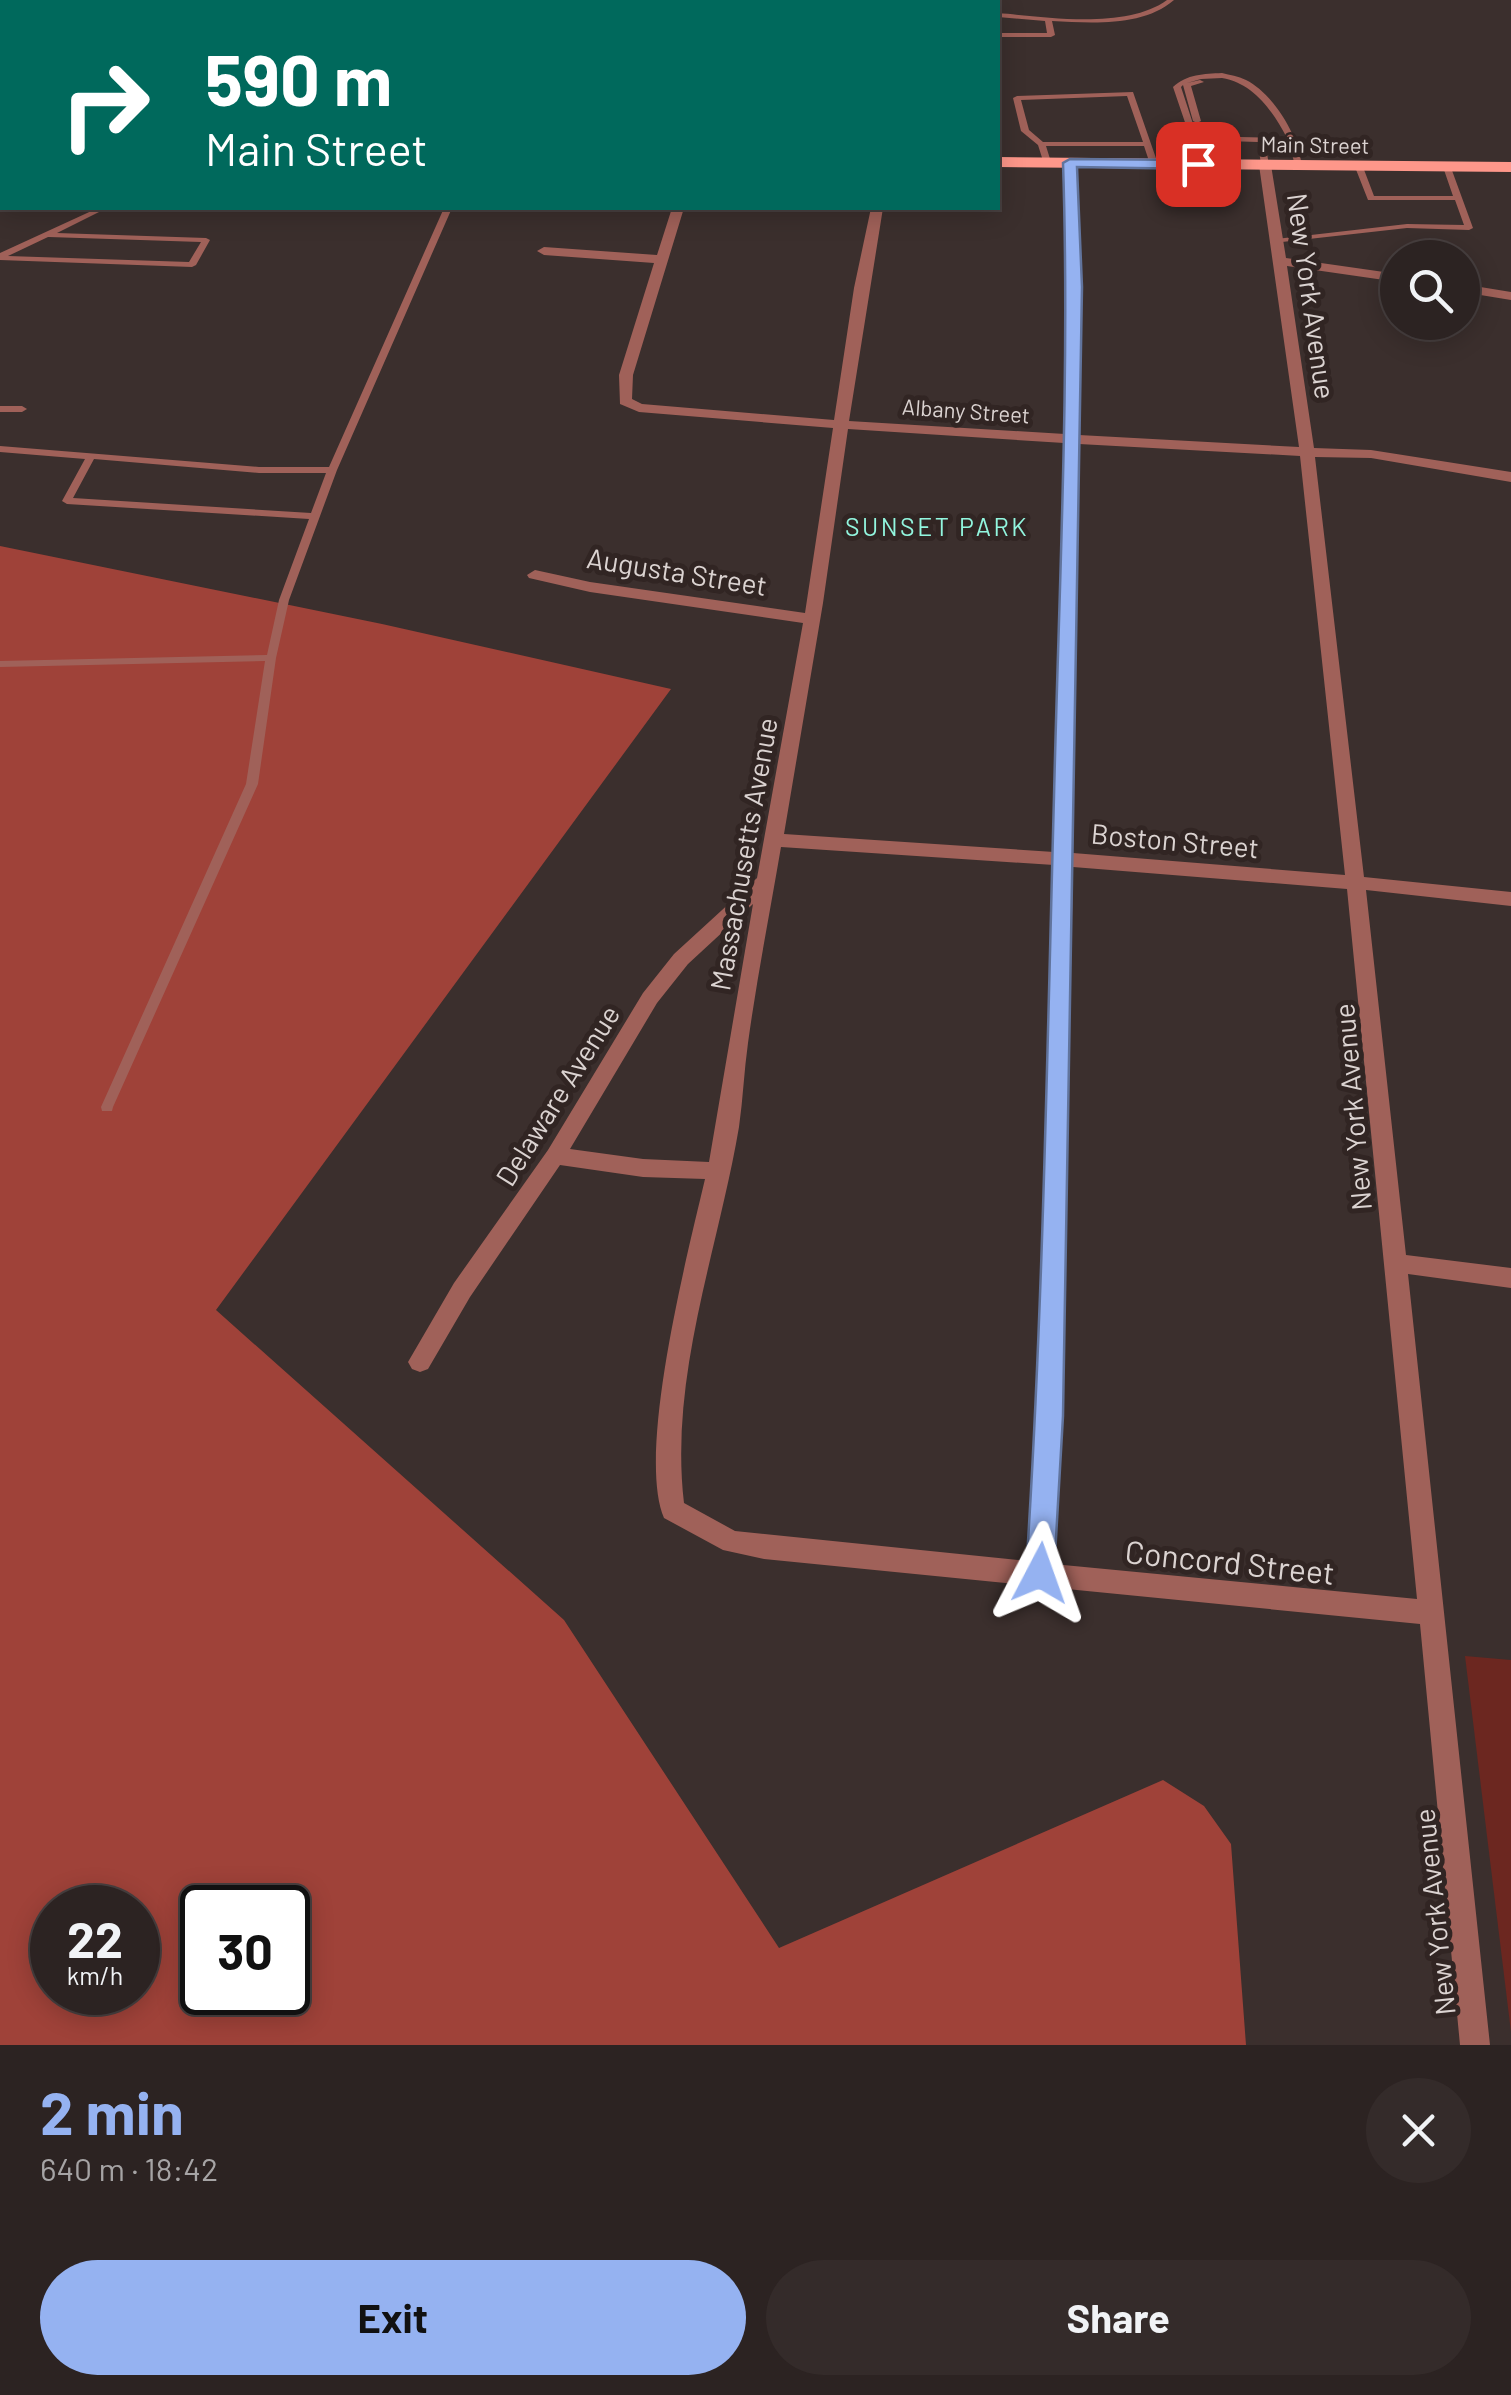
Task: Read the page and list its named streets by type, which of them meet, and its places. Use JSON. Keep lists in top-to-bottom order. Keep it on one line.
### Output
{"streets":{"main road":["Main Street"],"street":["New York Avenue","Albany Street","Augusta Street","Boston Street","Massachusetts Avenue","Delaware Avenue","Concord Street"]},"crossings":[["Main Street","New York Avenue"],["New York Avenue","Albany Street"],["New York Avenue","Boston Street"],["New York Avenue","Concord Street"],["Albany Street","Massachusetts Avenue"],["Augusta Street","Massachusetts Avenue"],["Boston Street","Massachusetts Avenue"],["Massachusetts Avenue","Delaware Avenue"],["Massachusetts Avenue","Concord Street"]],"districts":["SUNSET PARK"],"page":{"turn":["590 m","Main Street"],"speed":"22 km/h","limit":"30","heading":["2 min","640 m · 18:42"],"buttons":["Exit","Share"]}}
